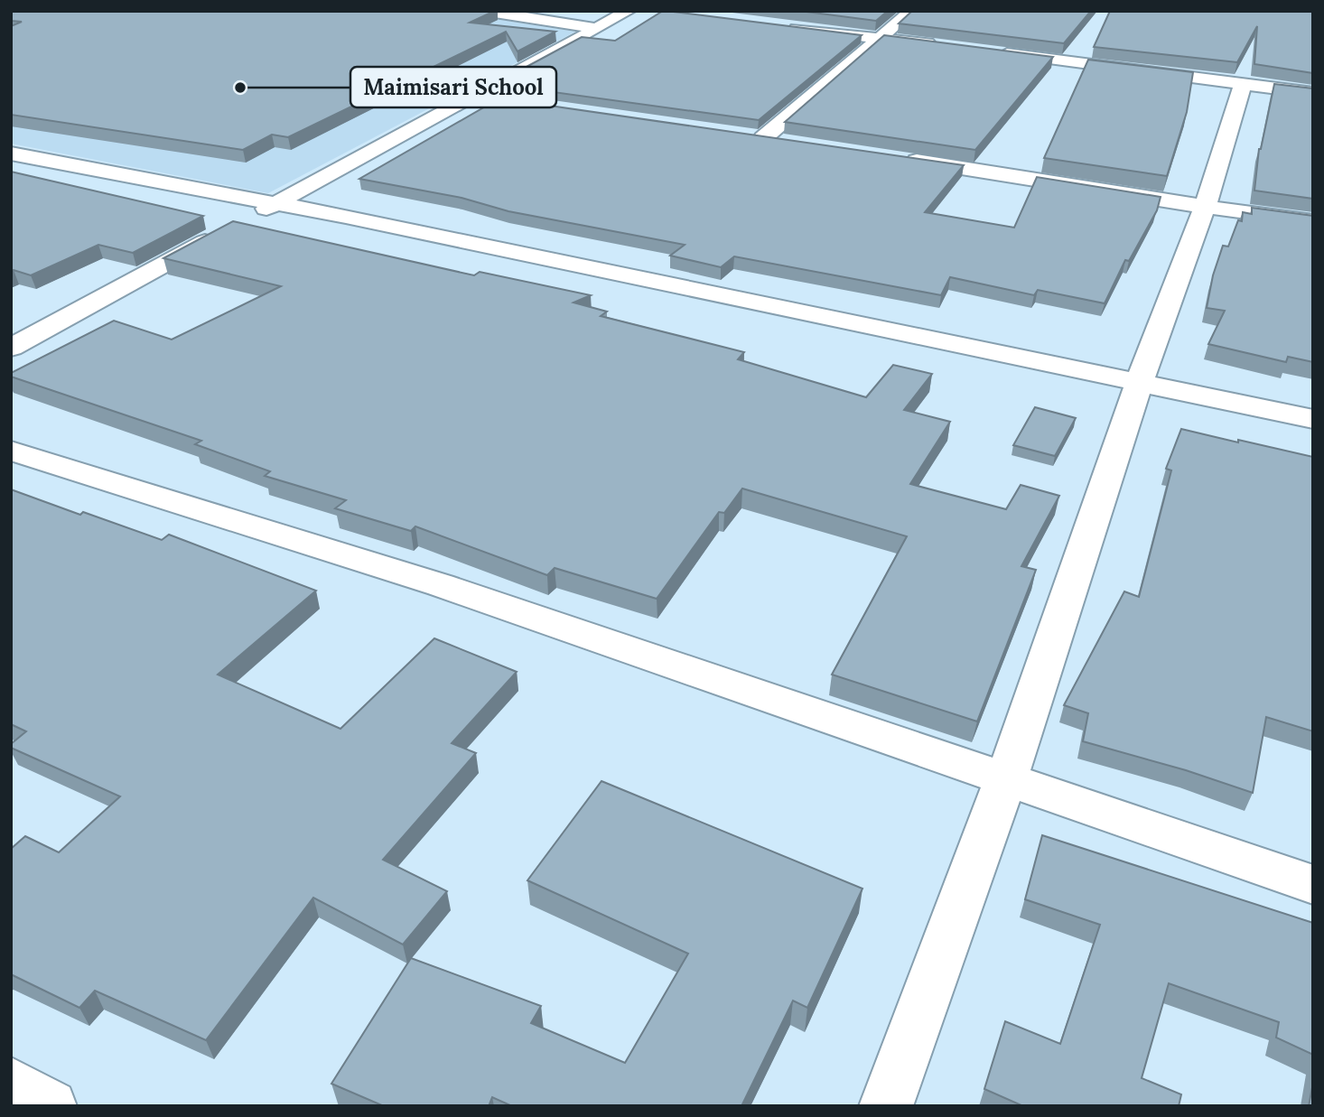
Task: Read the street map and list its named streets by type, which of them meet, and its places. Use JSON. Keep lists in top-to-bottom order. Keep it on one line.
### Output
{"places":["Maimisari School"]}
